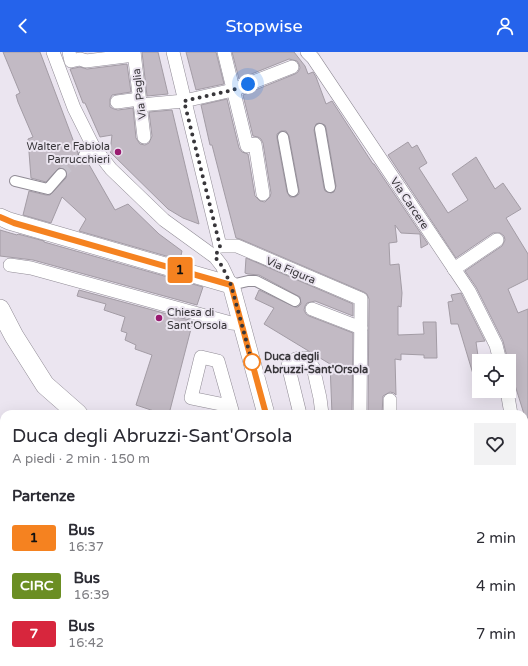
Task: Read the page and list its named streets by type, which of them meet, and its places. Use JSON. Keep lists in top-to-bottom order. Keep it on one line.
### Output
{"streets":{"street":["Via Paglia","Via Carcere","Via Figura"]},"places":["Walter e Fabiola Parrucchieri","Chiesa di Sant'Orsola","Duca degli Abruzzi-Sant'Orsola"],"lines":["bus line 1"],"page":{"header":"Stopwise","on_map":"1","heading":[["Duca degli Abruzzi-Sant'Orsola","A piedi · 2 min · 150 m"],"Partenze"],"list":[{"mark":"1","name":"Bus","note":"16:37","value":"2 min"},{"mark":"CIRC","name":"Bus","note":"16:39","value":"4 min"},{"mark":"7","name":"Bus","note":"16:42","value":"7 min"}]}}
